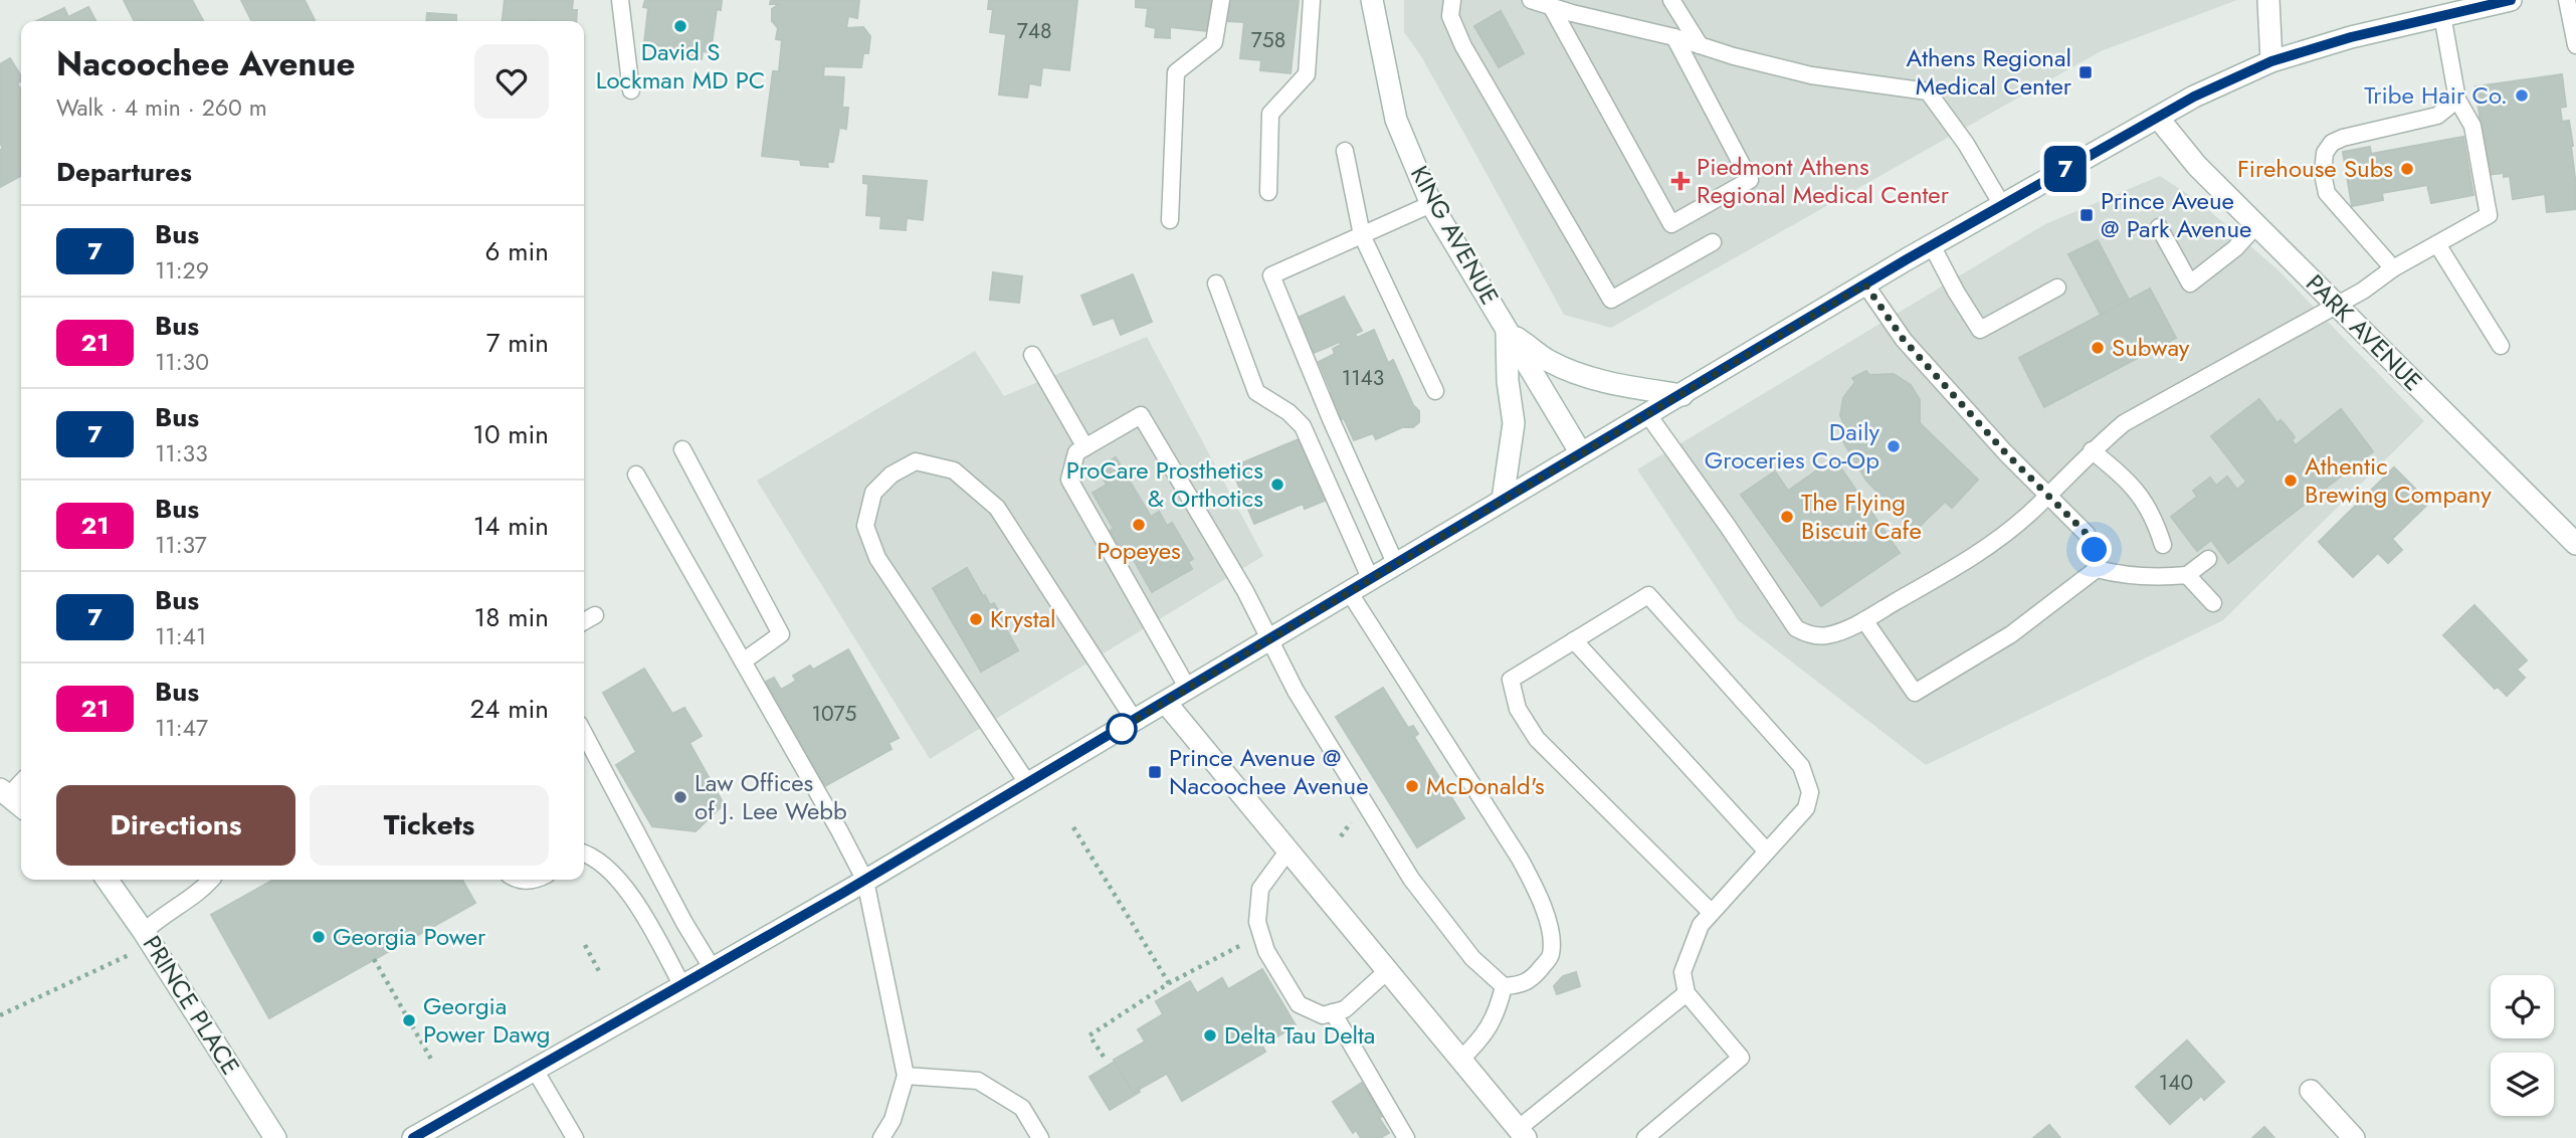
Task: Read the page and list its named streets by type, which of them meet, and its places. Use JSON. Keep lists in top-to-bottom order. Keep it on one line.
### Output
{"streets":{"main road":["KING AVENUE","PARK AVENUE","PRINCE PLACE"]},"places":{"other":["David S Lockman MD PC","Tribe Hair Co.","Firehouse Subs","Subway","Daily Groceries Co-Op","Athentic Brewing Company","ProCare Prosthetics & Orthotics","The Flying Biscuit Cafe","Popeyes","Krystal","McDonald's","Law Offices of J. Lee Webb","Georgia Power","Georgia Power Dawg","Delta Tau Delta"],"transit":["Athens Regional Medical Center","Prince Aveue @ Park Avenue","Prince Avenue @ Nacoochee Avenue"],"health":["Piedmont Athens Regional Medical Center"]},"lines":["bus line 7"],"house_numbers":["748","758","1143","1075","140"],"page":{"on_map":"7","heading":[["Nacoochee Avenue","Walk · 4 min · 260 m"],"Departures"],"list":[{"mark":"7","name":"Bus","note":"11:29","value":"6 min"},{"mark":"21","name":"Bus","note":"11:30","value":"7 min"},{"mark":"7","name":"Bus","note":"11:33","value":"10 min"},{"mark":"21","name":"Bus","note":"11:37","value":"14 min"},{"mark":"7","name":"Bus","note":"11:41","value":"18 min"},{"mark":"21","name":"Bus","note":"11:47","value":"24 min"}],"buttons":["Directions","Tickets"]}}
